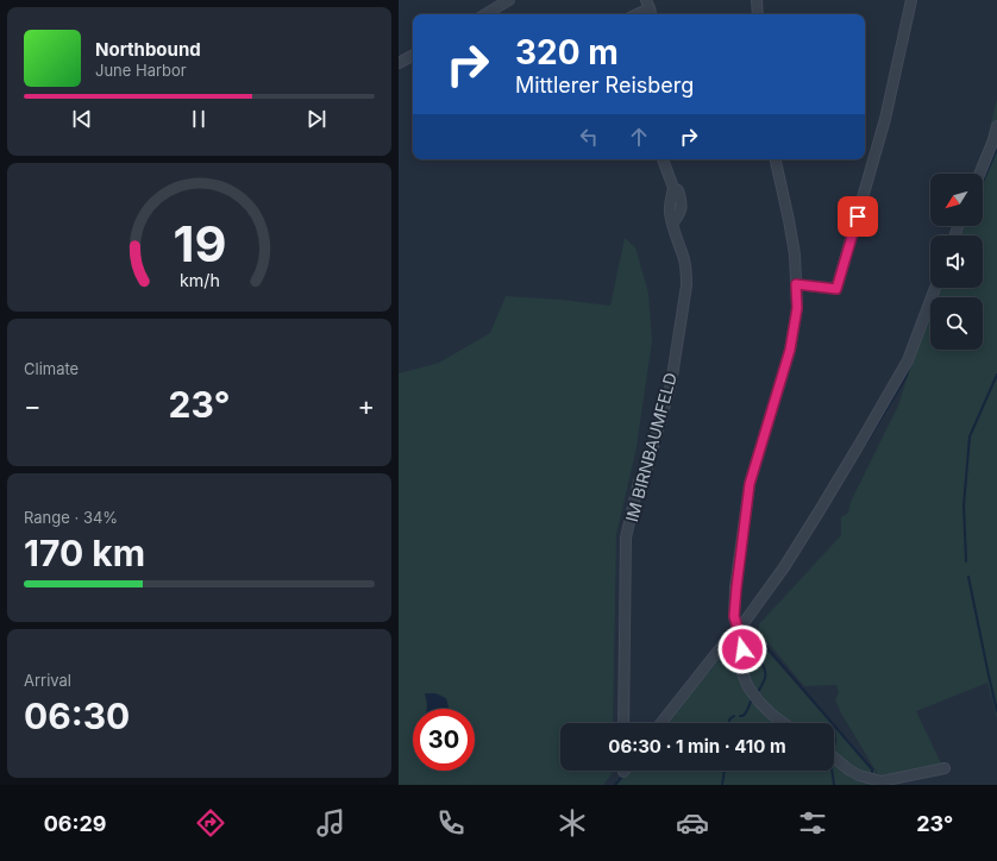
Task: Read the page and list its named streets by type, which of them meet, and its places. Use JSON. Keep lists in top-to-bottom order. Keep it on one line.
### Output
{"streets":{"street":["IM BIRNBAUMFELD"]},"north":"bottom left","page":{"turn":["320 m","Mittlerer Reisberg"],"song":["Northbound","June Harbor"],"tile":["Climate",["Range · 34%","170 km"],["Arrival","06:30"]],"heat":["−","23°","+"],"limit":"30","trip":"06:30 · 1 min · 410 m","tabs":["06:29","23°"],"gauge":["19","km/h"]}}
